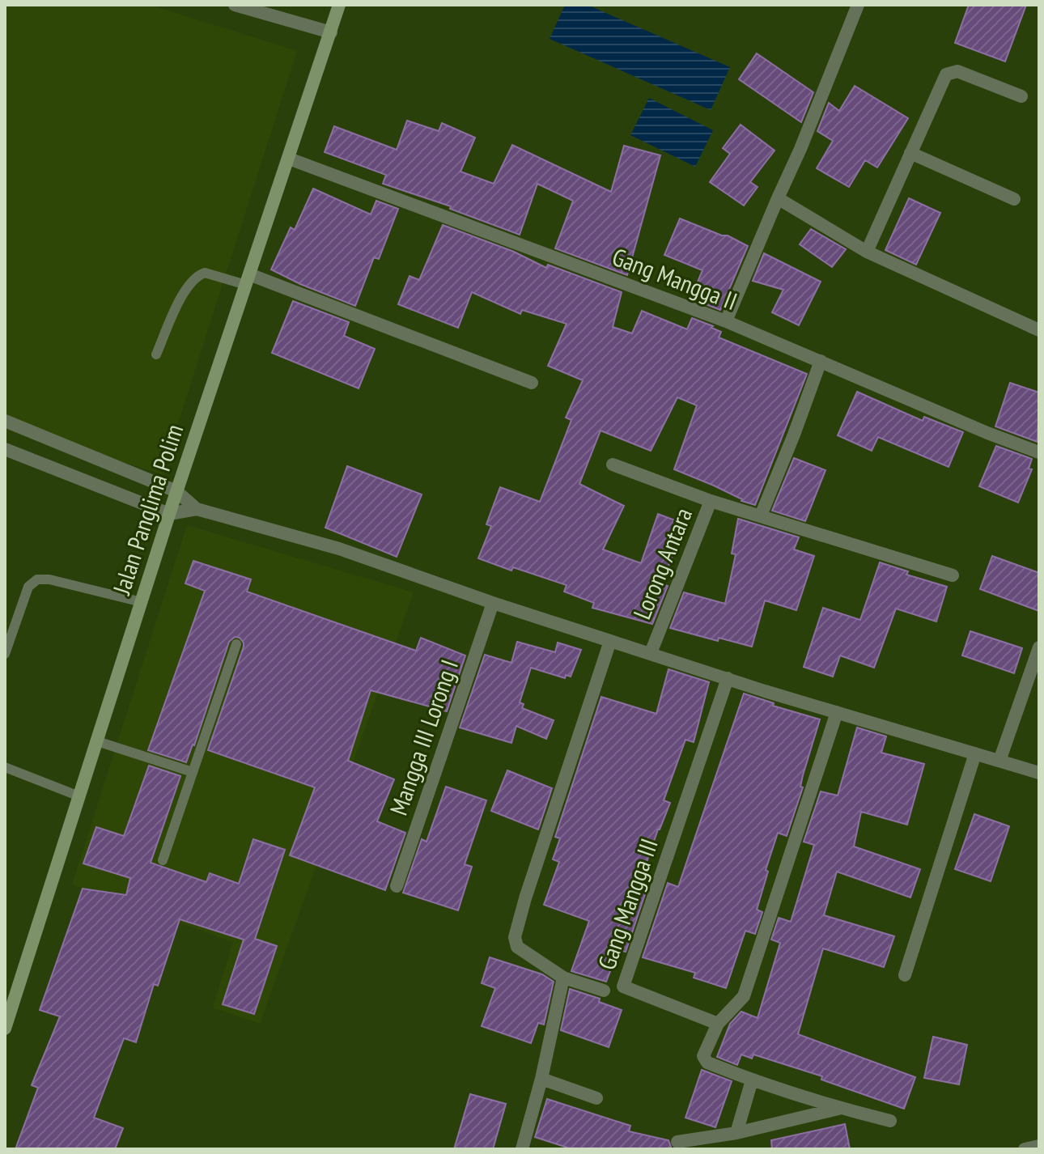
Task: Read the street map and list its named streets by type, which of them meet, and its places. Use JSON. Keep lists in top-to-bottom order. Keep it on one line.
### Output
{"streets":{"main road":["Jalan Panglima Polim"],"street":["Gang Mangga II","Lorong Antara","Mangga III Lorong I","Gang Mangga III"]},"crossings":[["Gang Mangga II","Jalan Panglima Polim"]]}
